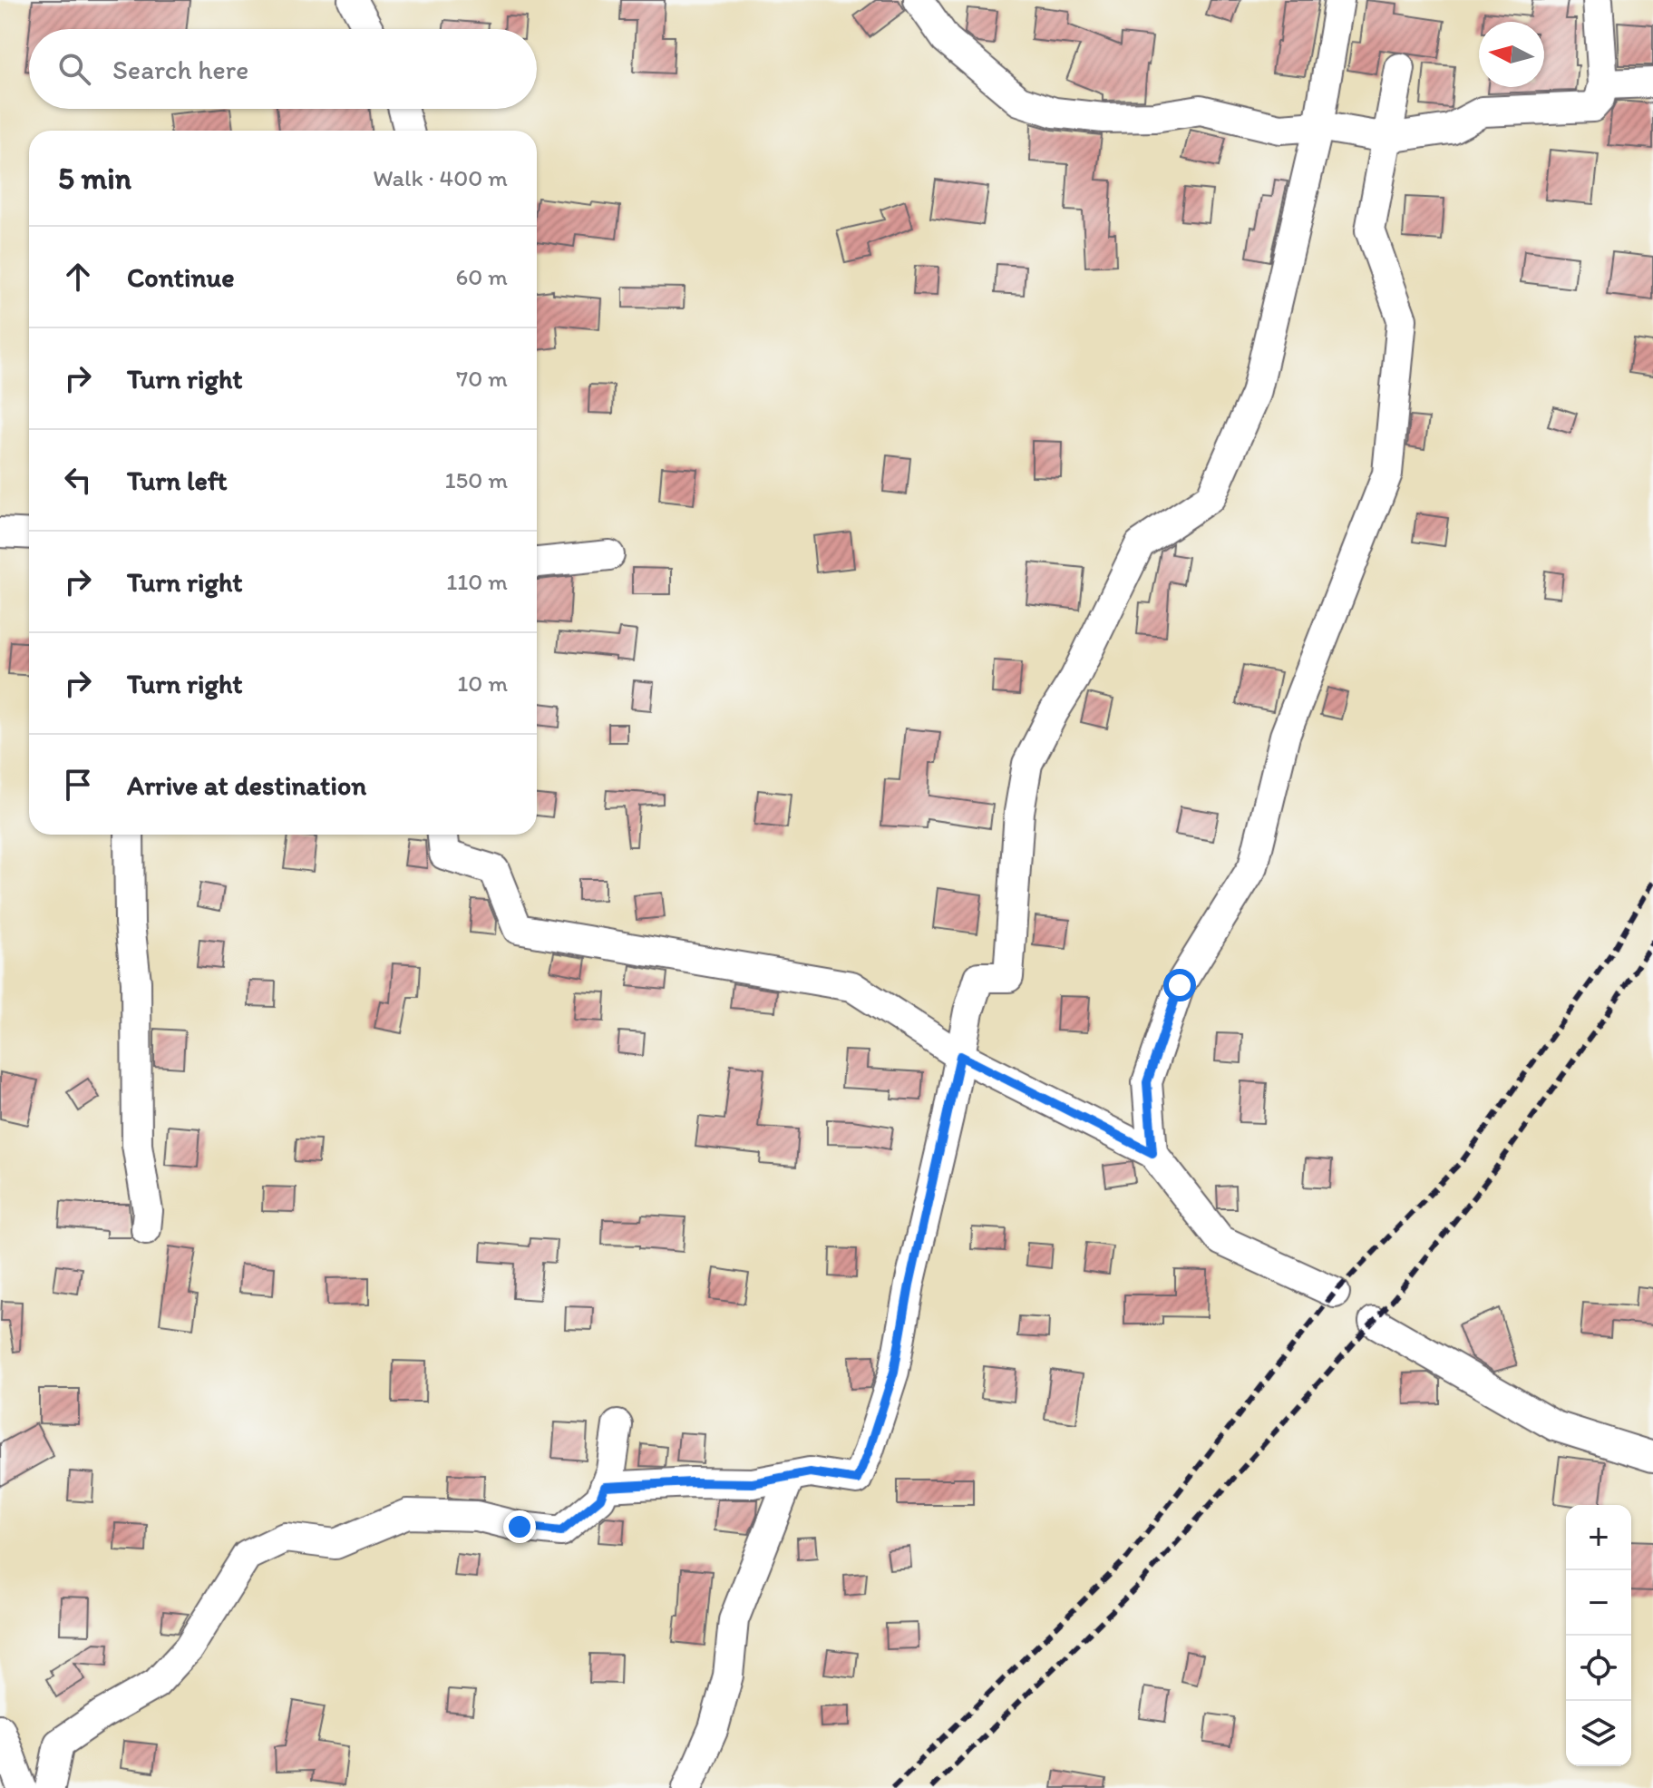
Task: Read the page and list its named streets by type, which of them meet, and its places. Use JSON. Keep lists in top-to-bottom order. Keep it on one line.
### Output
{"north":"left","page":{"search":"Search here","heading":["5 min","Walk · 400 m"],"list":[["Continue","60 m"],["Turn right","70 m"],["Turn left","150 m"],["Turn right","110 m"],["Turn right","10 m"],"Arrive at destination"],"map_buttons":["+","−"]}}
